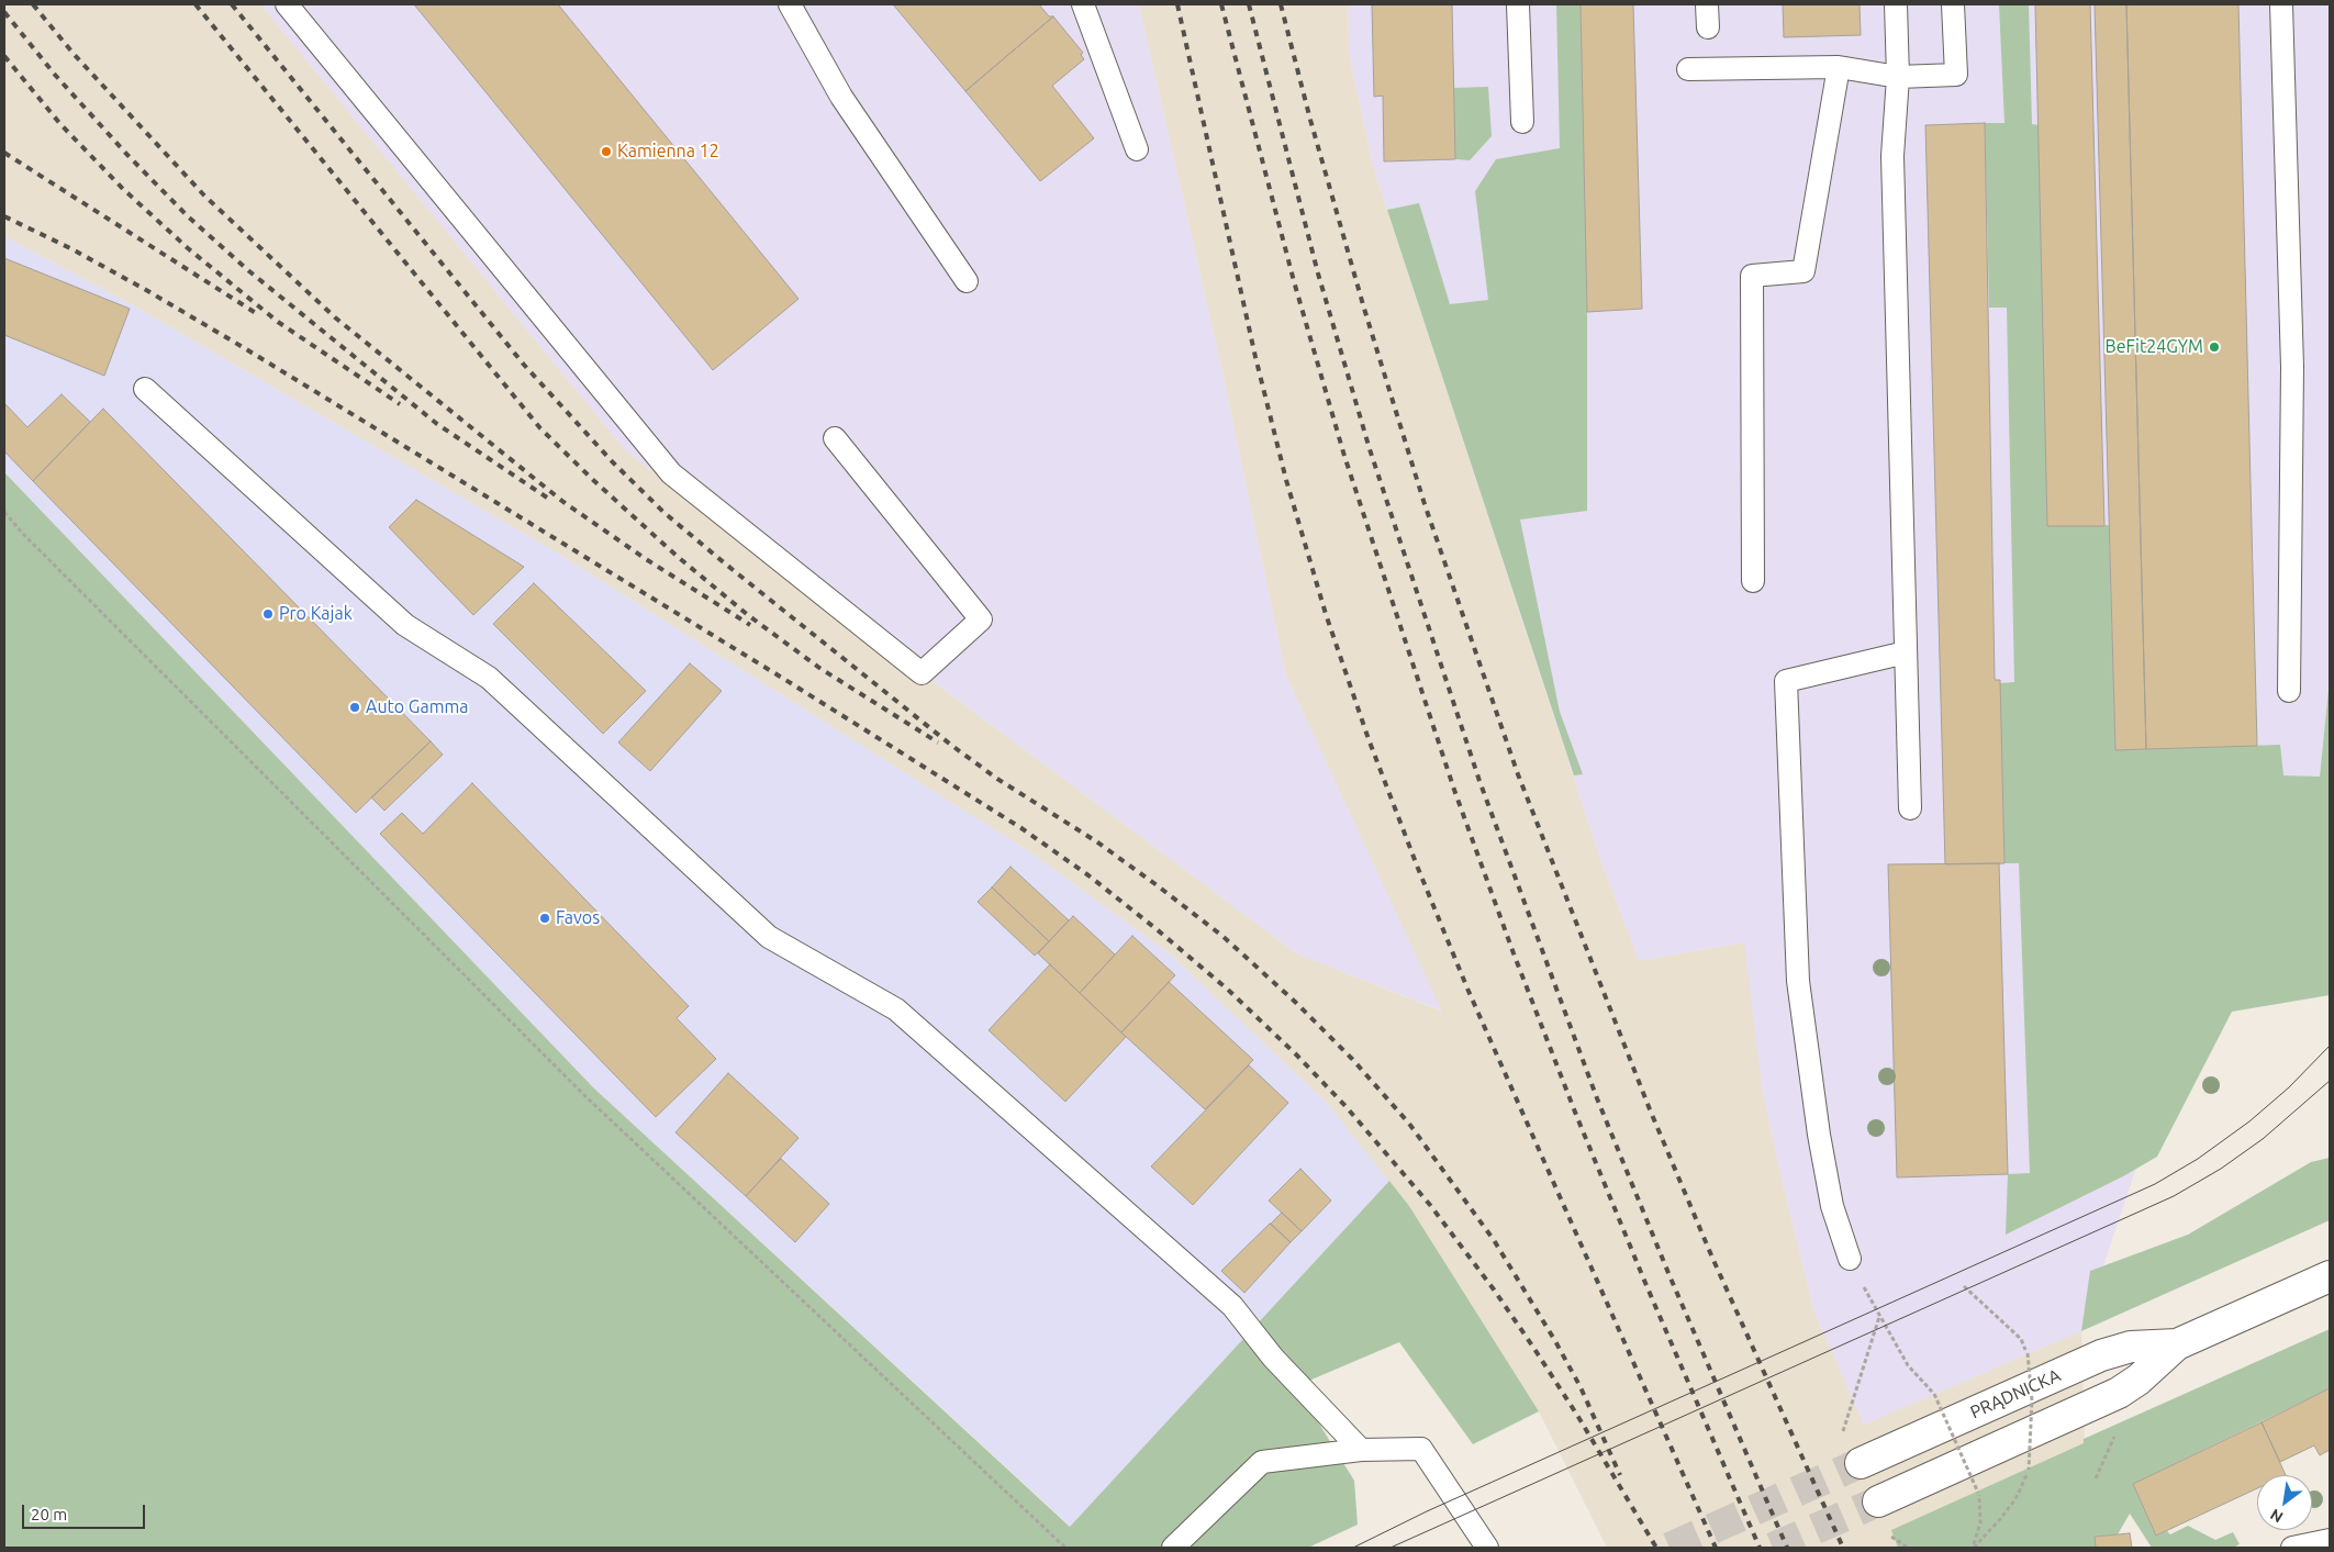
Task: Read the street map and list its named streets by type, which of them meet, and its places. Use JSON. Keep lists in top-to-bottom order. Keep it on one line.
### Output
{"streets":{"street":["PRĄDNICKA"]},"places":["Kamienna 12","BeFit24GYM","Pro Kajak","Auto Gamma","Favos"],"scale_bar":"20 m","north":"bottom left"}
